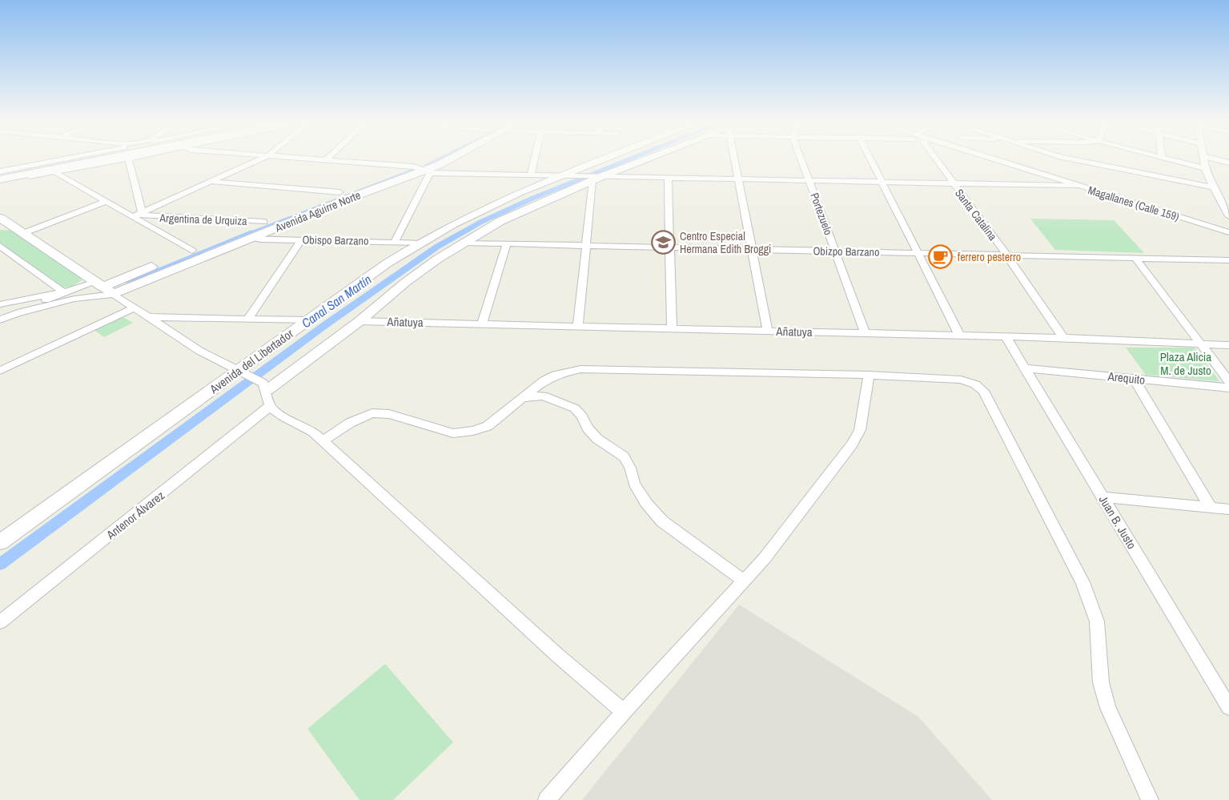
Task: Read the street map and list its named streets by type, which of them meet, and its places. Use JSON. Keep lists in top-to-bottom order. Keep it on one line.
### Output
{"streets":{"main road":["Avenida Aguirre Norte"],"street":["Magallanes (Calle 159)","Portezuelo","Santa Catalina","Argentina de Urquiza","Obispo Barzano","Obizpo Barzano","Añatuya","Avenida del Libertador","Arequito","Antenor Álvarez","Juan B. Justo"]},"crossings":[["Avenida Aguirre Norte","Argentina de Urquiza"],["Avenida Aguirre Norte","Obispo Barzano"],["Portezuelo","Obizpo Barzano"],["Portezuelo","Añatuya"],["Santa Catalina","Obizpo Barzano"],["Santa Catalina","Añatuya"],["Obispo Barzano","Avenida del Libertador"],["Añatuya","Juan B. Justo"],["Arequito","Juan B. Justo"]],"water":["Canal San Martín"],"parks":["Plaza Alicia M. de Justo"],"places":{"school or university":["Centro Especial Hermana Edith Broggi"],"cafe":["ferrero pesterro"]}}
